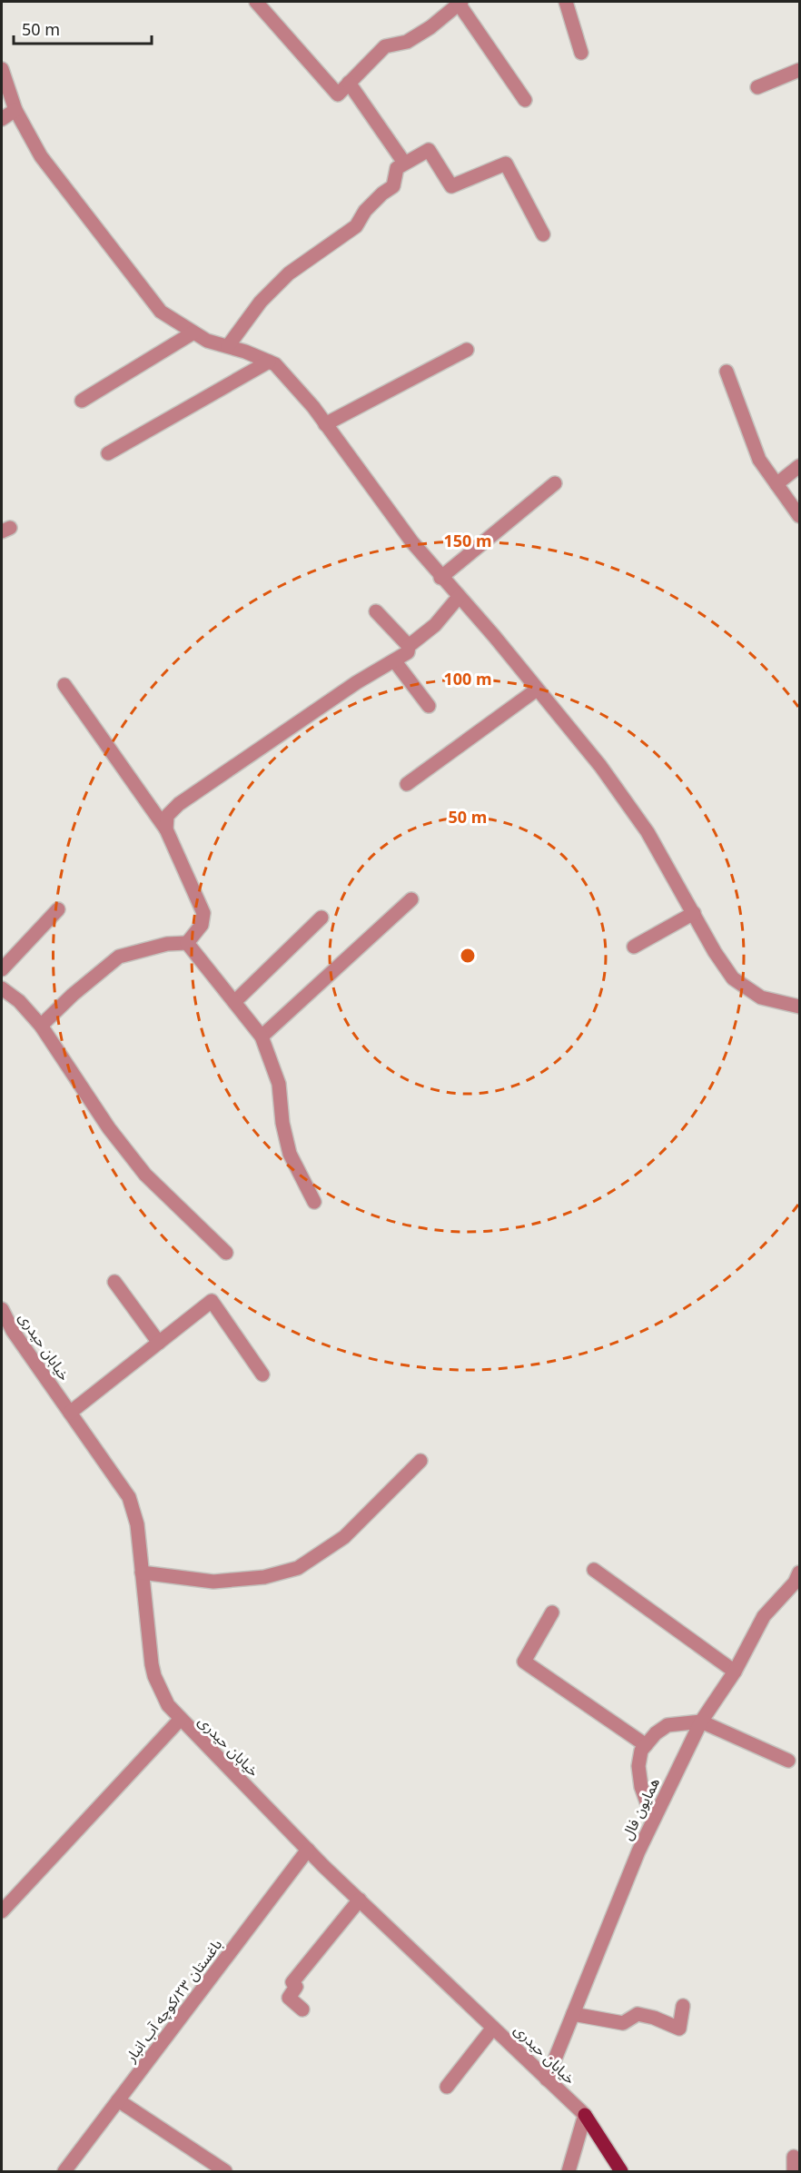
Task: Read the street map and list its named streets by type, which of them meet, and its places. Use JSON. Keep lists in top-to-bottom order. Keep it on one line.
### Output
{"streets":{"street":["خیابان حیدری","همایون فال","باغستان ۲۳/کوچه آب انبار"]},"crossings":[["خیابان حیدری","همایون فال"],["خیابان حیدری","باغستان ۲۳/کوچه آب انبار"]],"scale_bar":"50 m","rings":["150 m","100 m","50 m"]}
